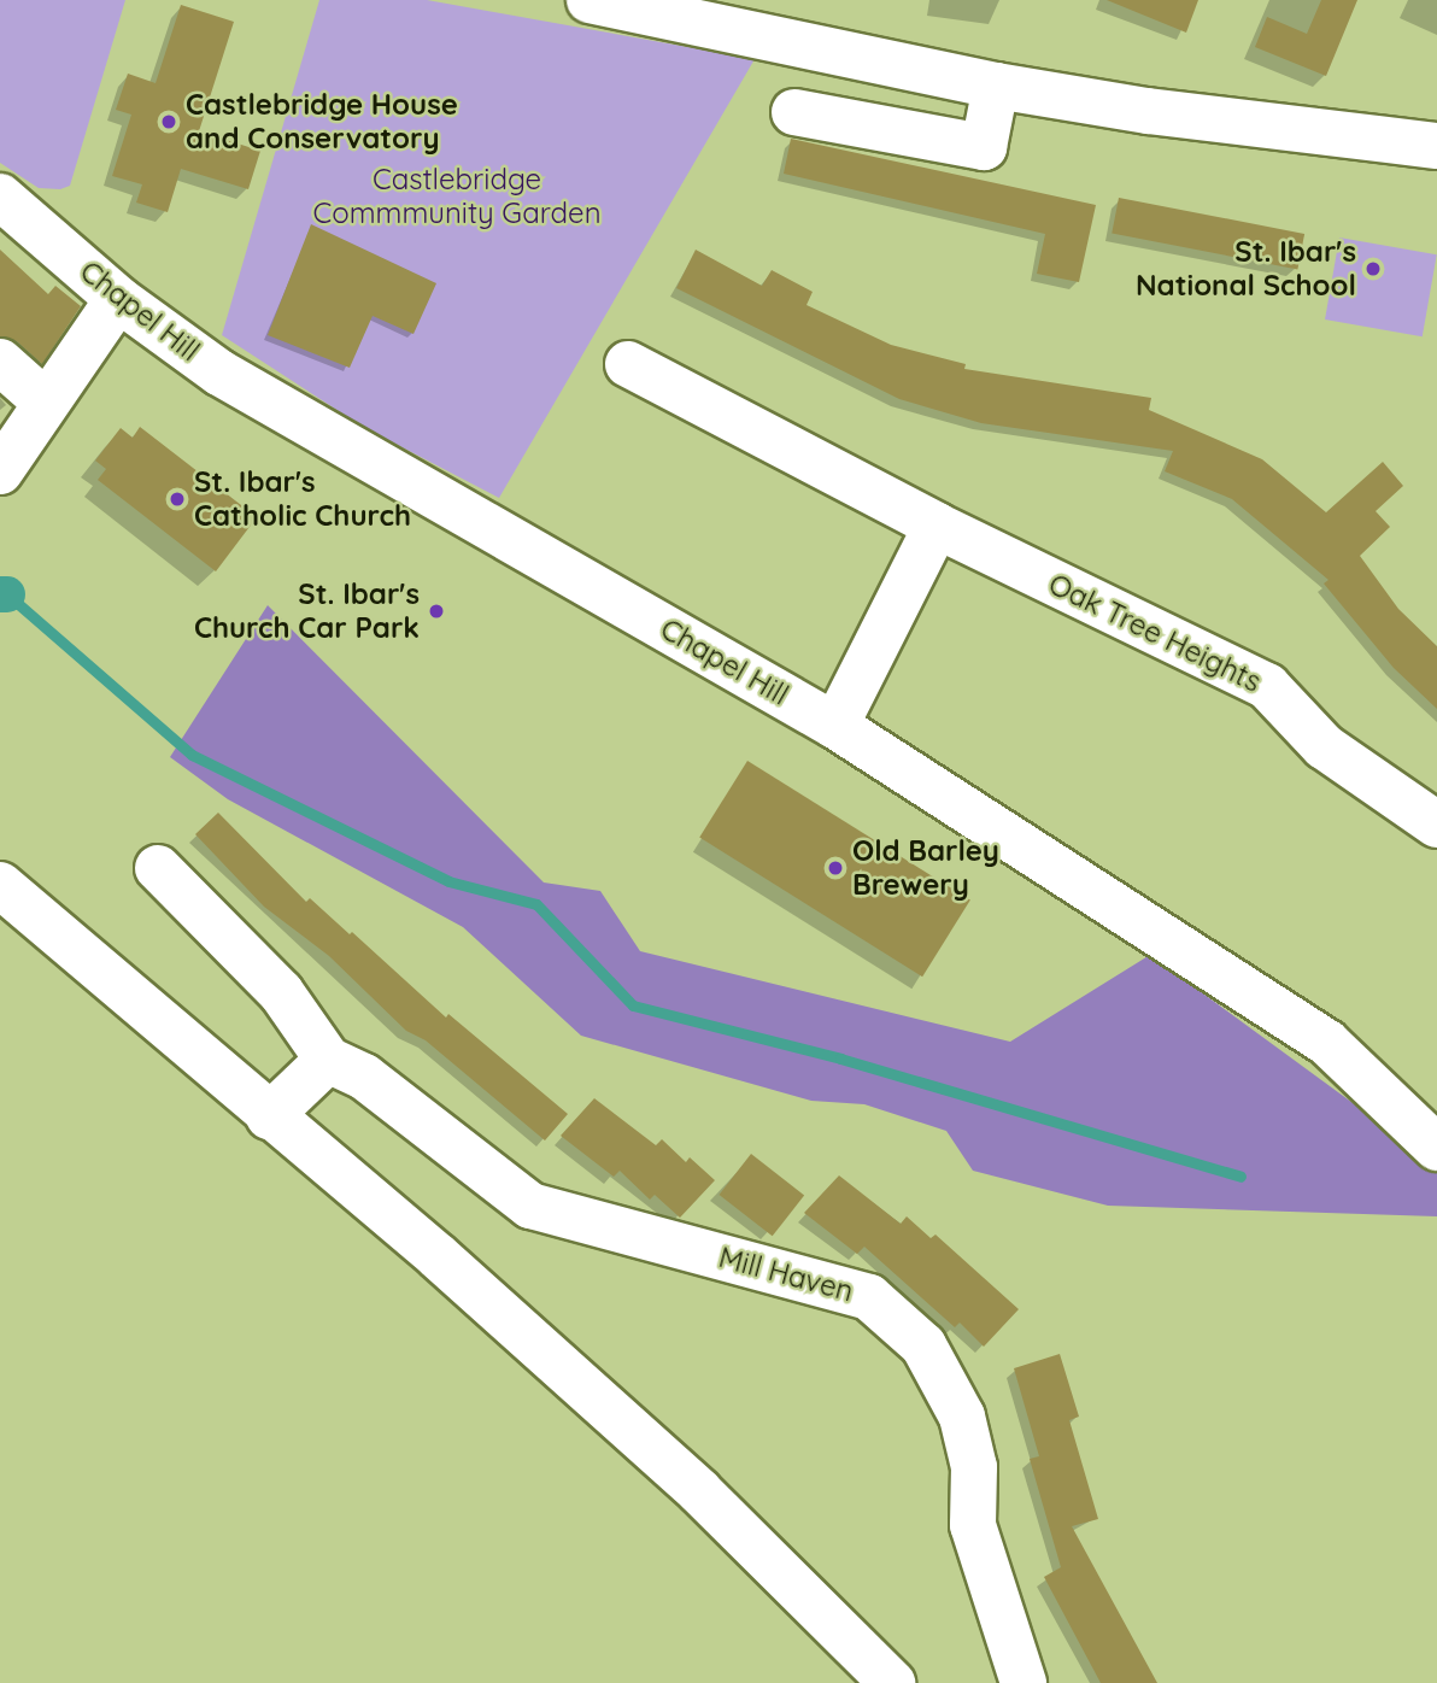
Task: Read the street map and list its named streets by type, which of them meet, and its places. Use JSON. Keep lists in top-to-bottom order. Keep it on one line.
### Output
{"streets":{"street":["Chapel Hill","Oak Tree Heights","Mill Haven"]},"parks":["Castlebridge Commmunity Garden"],"places":["Castlebridge House and Conservatory","St. Ibar's National School","St. Ibar's Catholic Church","St. Ibar's Church Car Park","Old Barley Brewery"]}
